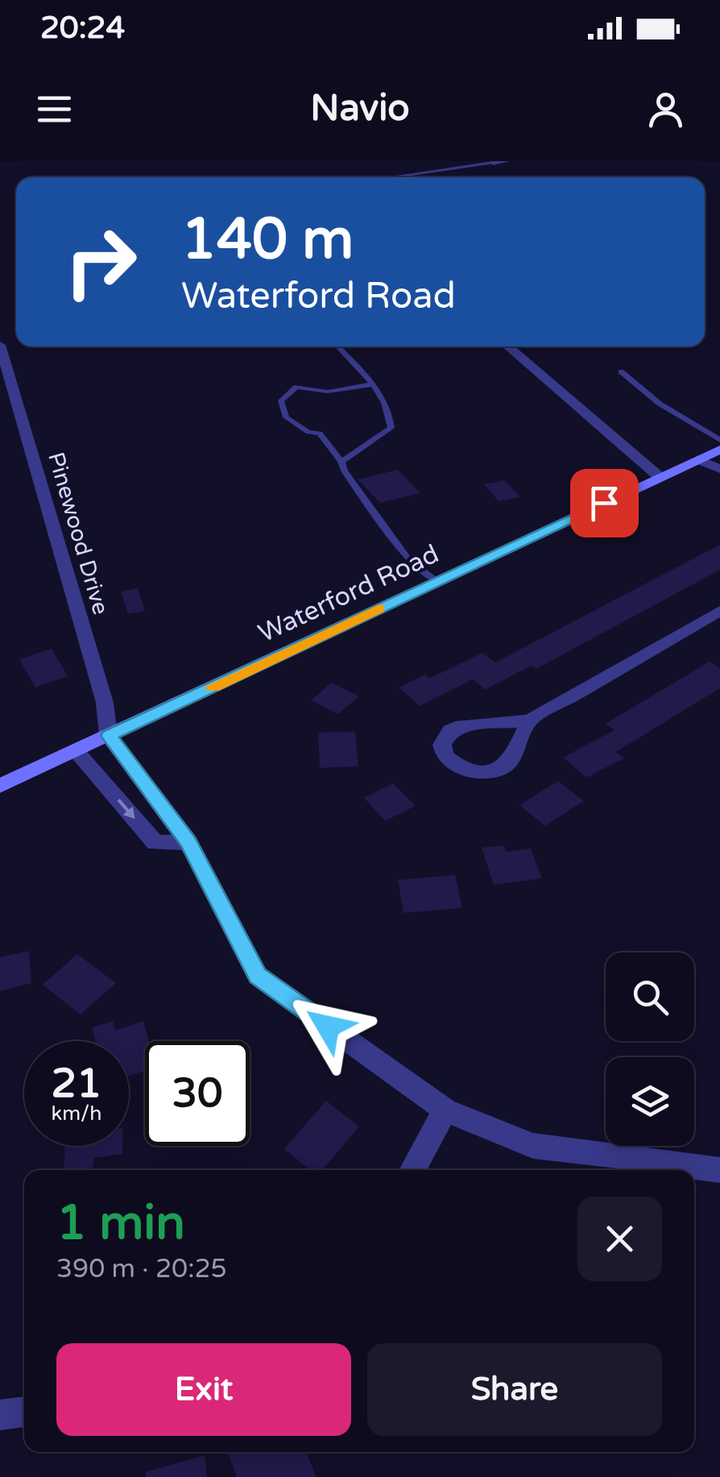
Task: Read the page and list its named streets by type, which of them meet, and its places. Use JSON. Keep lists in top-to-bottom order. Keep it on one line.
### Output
{"streets":{"main road":["Waterford Road"],"street":["Pinewood Drive"]},"crossings":[["Pinewood Drive","Waterford Road"]],"page":{"status":"20:24","header":"Navio","turn":["140 m","Waterford Road"],"speed":"21 km/h","limit":"30","heading":["1 min","390 m · 20:25"],"buttons":["Exit","Share"]}}
